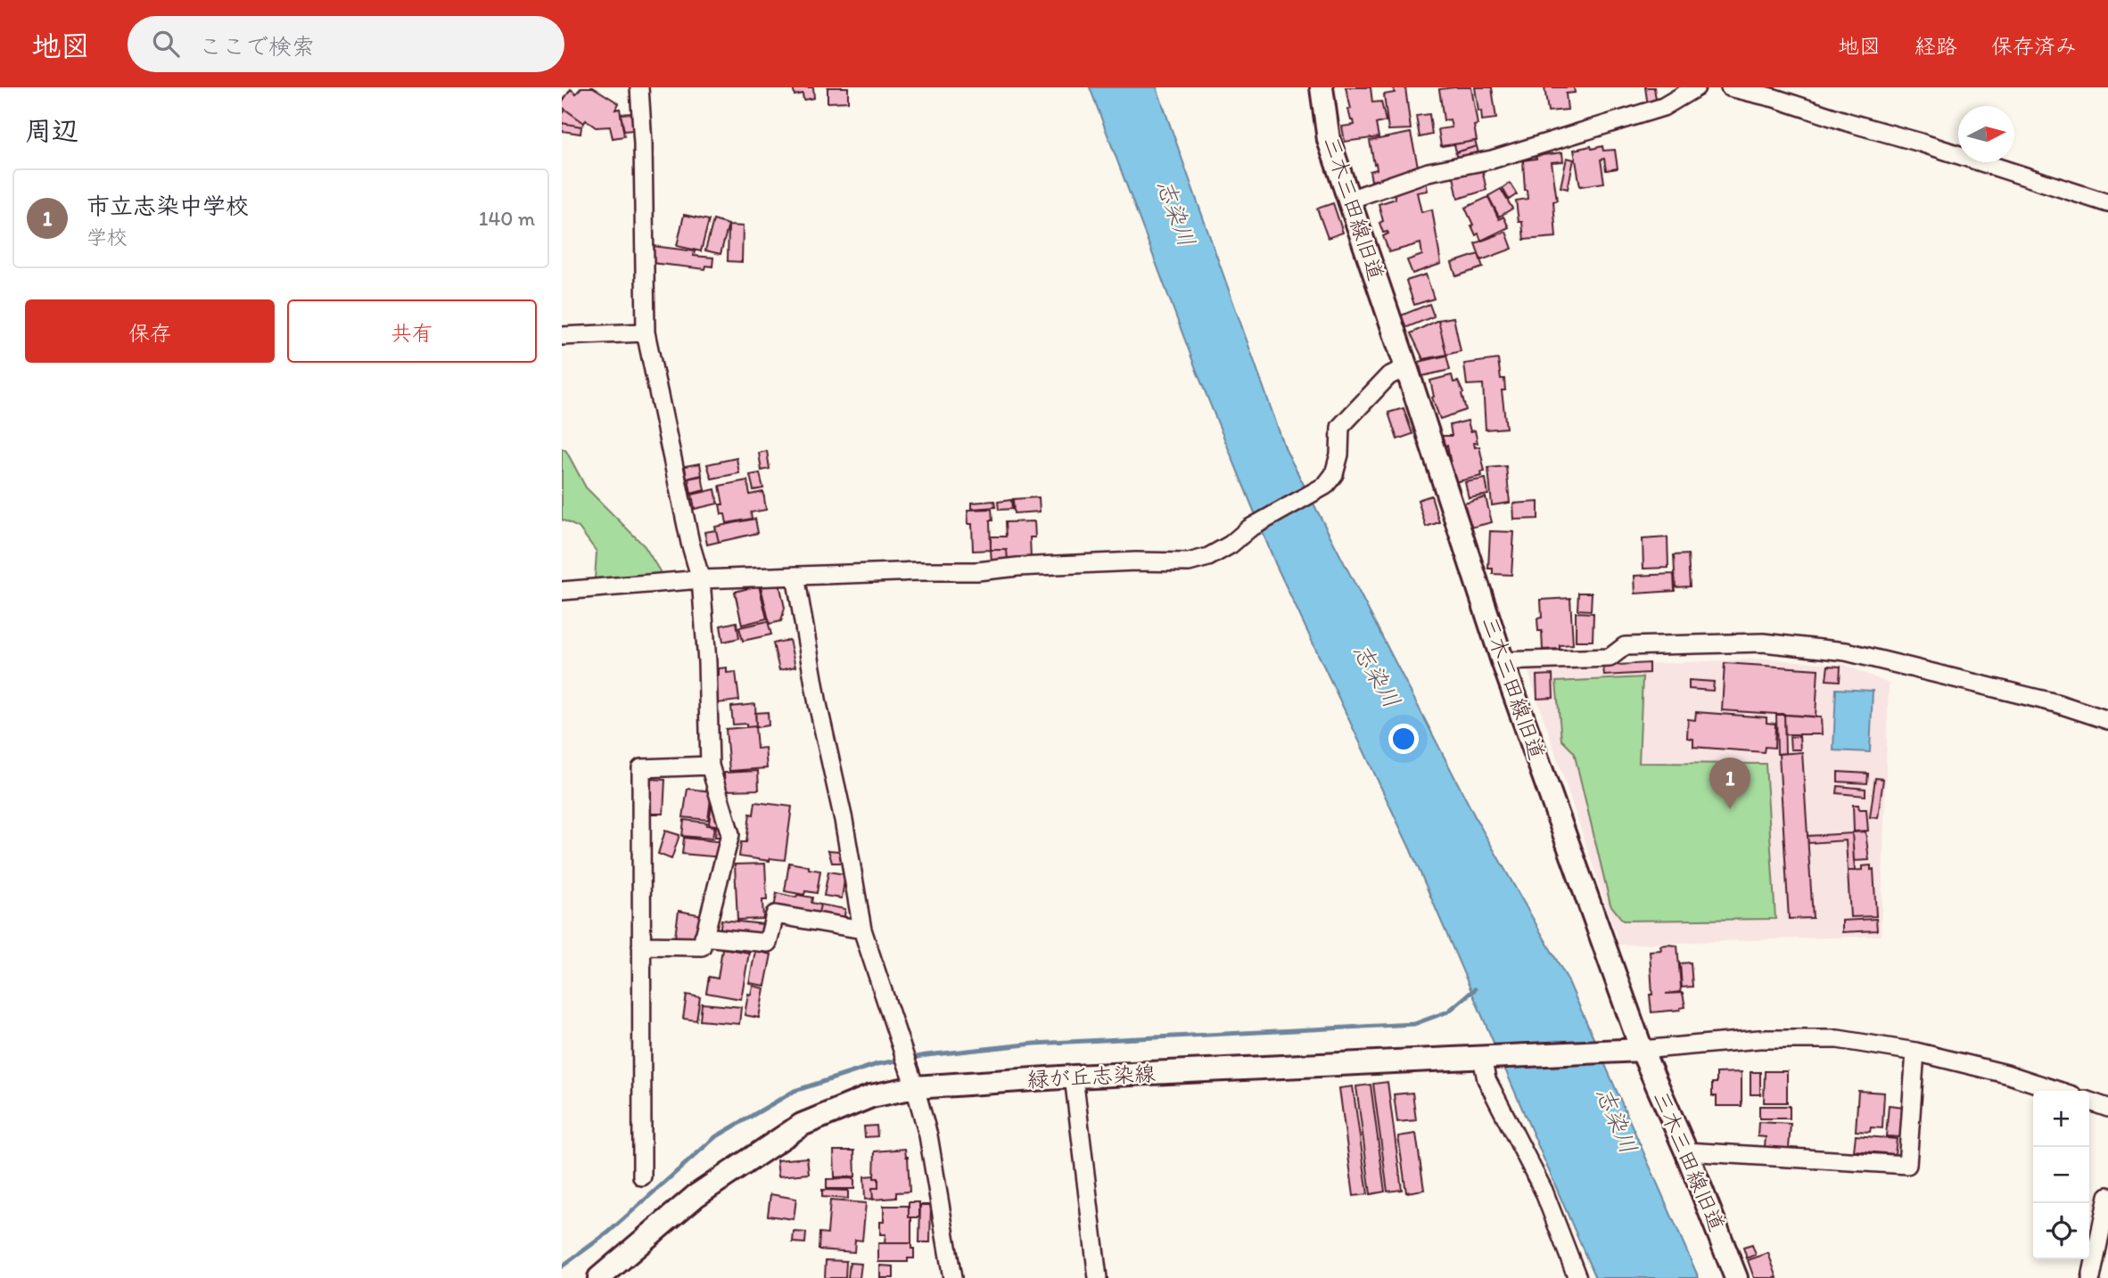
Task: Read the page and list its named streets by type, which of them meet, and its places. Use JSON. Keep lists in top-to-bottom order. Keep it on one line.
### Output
{"streets":{"street":["三木三田線旧道","緑が丘志染線"]},"crossings":[["三木三田線旧道","緑が丘志染線"]],"water":["志染川"],"north":"right","page":{"header":"地図","search":"ここで検索","nav":["地図","経路","保存済み"],"heading":"周辺","list":[{"mark":"1","name":"市立志染中学校","note":"学校","value":"140 m"}],"buttons":["保存","共有"],"pins":"1","map_buttons":["+","−"]}}
